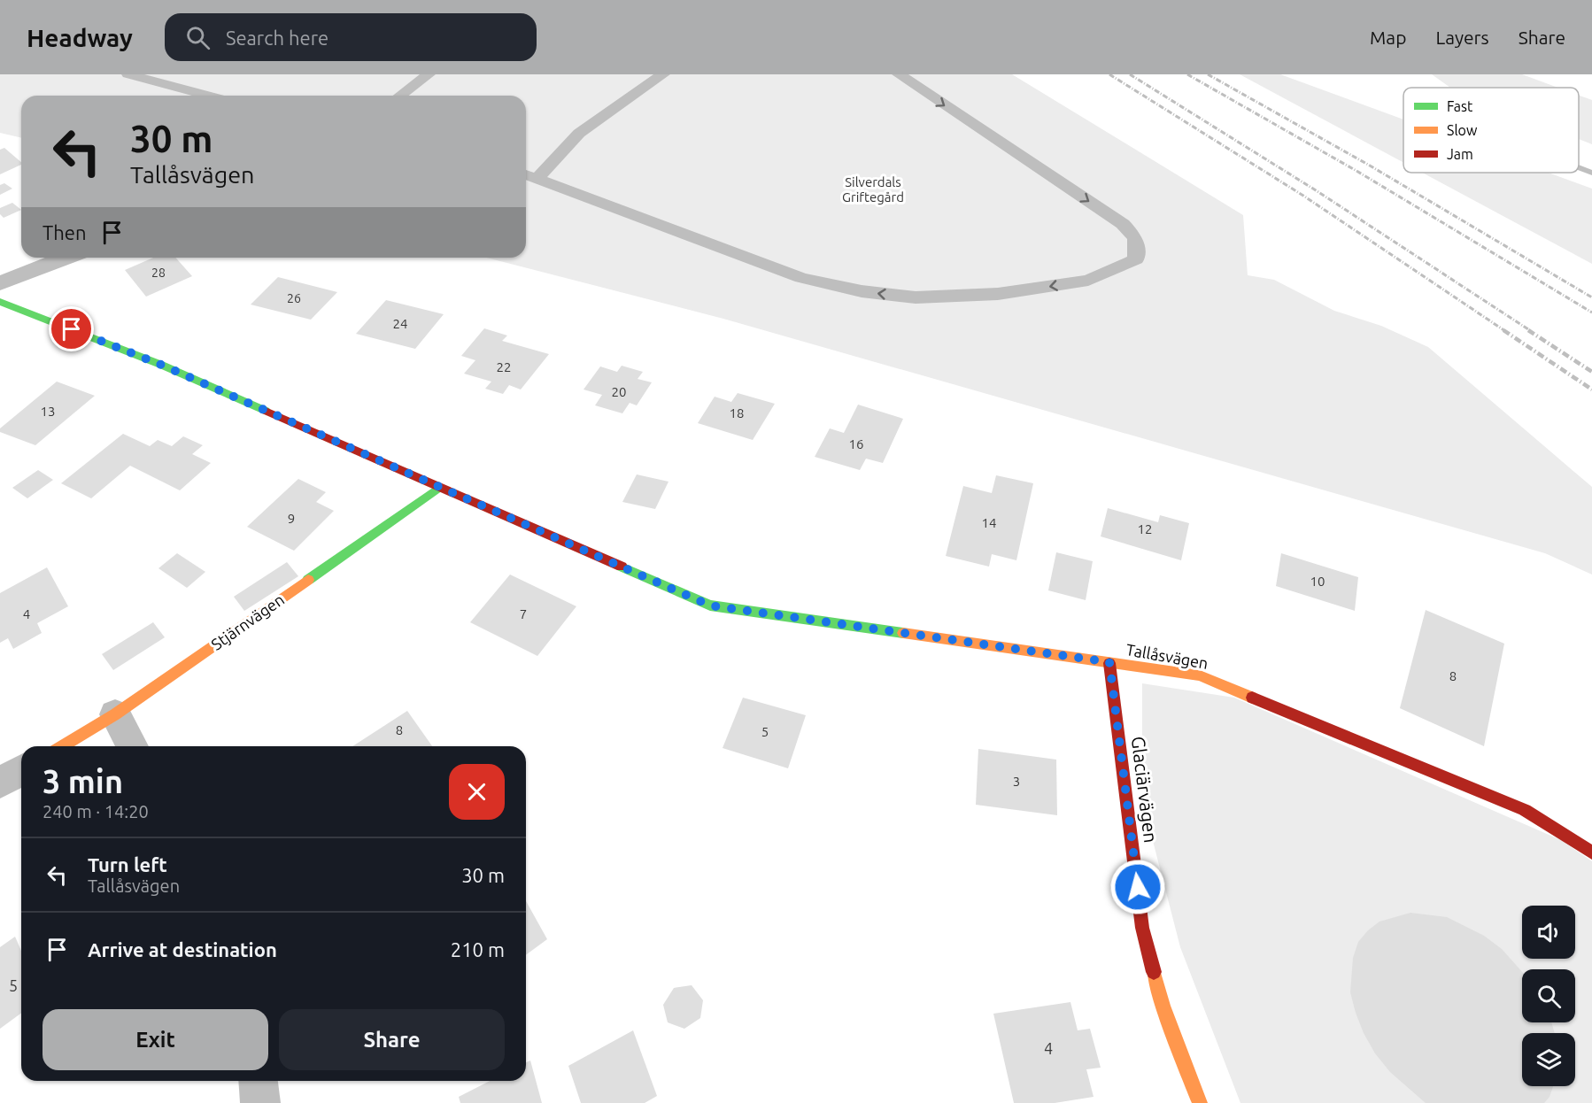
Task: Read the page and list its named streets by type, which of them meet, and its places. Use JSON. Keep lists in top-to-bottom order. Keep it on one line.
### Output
{"streets":{"street":["Stjärnvägen","Tallåsvägen","Glaciärvägen"]},"crossings":[["Stjärnvägen","Tallåsvägen"],["Tallåsvägen","Glaciärvägen"]],"parks":["Silverdals Griftegård"],"house_numbers":["28","26","24","22","20","13","18","16","9","14","12","10","4","7","8","8","5","3","5","4"],"legend":["Fast","Slow","Jam"],"page":{"header":"Headway","search":"Search here","nav":["Map","Layers","Share"],"turn":["30 m","Tallåsvägen"],"then":"Then","heading":["3 min","240 m · 14:20"],"list":[{"name":"Turn left","note":"Tallåsvägen","value":"30 m"},{"name":"Arrive at destination","value":"210 m"}],"buttons":["Exit","Share"]}}
